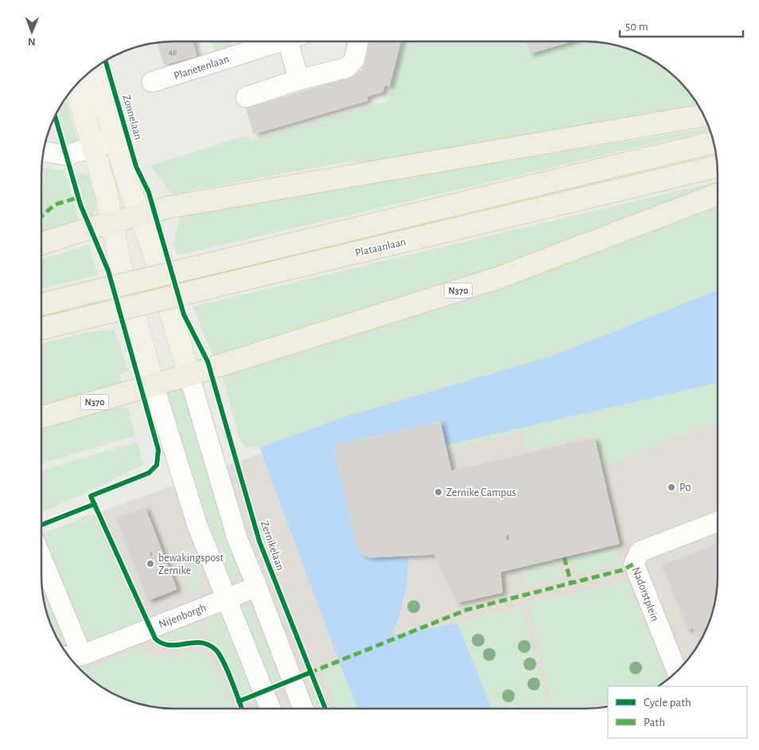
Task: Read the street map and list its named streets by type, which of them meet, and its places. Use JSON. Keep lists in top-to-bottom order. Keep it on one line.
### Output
{"streets":{"highway":["Plataanlaan","N370"],"street":["Planetenlaan","Nadorstplein","Nijenborgh"],"cycle path":["Zonnelaan"]},"places":["P0","Zernike Campus","bewakingspost Zernike"],"house_numbers":["46","4","1"],"legend":["Cycle path","Path"],"scale_bar":"50 m","north":"bottom"}
